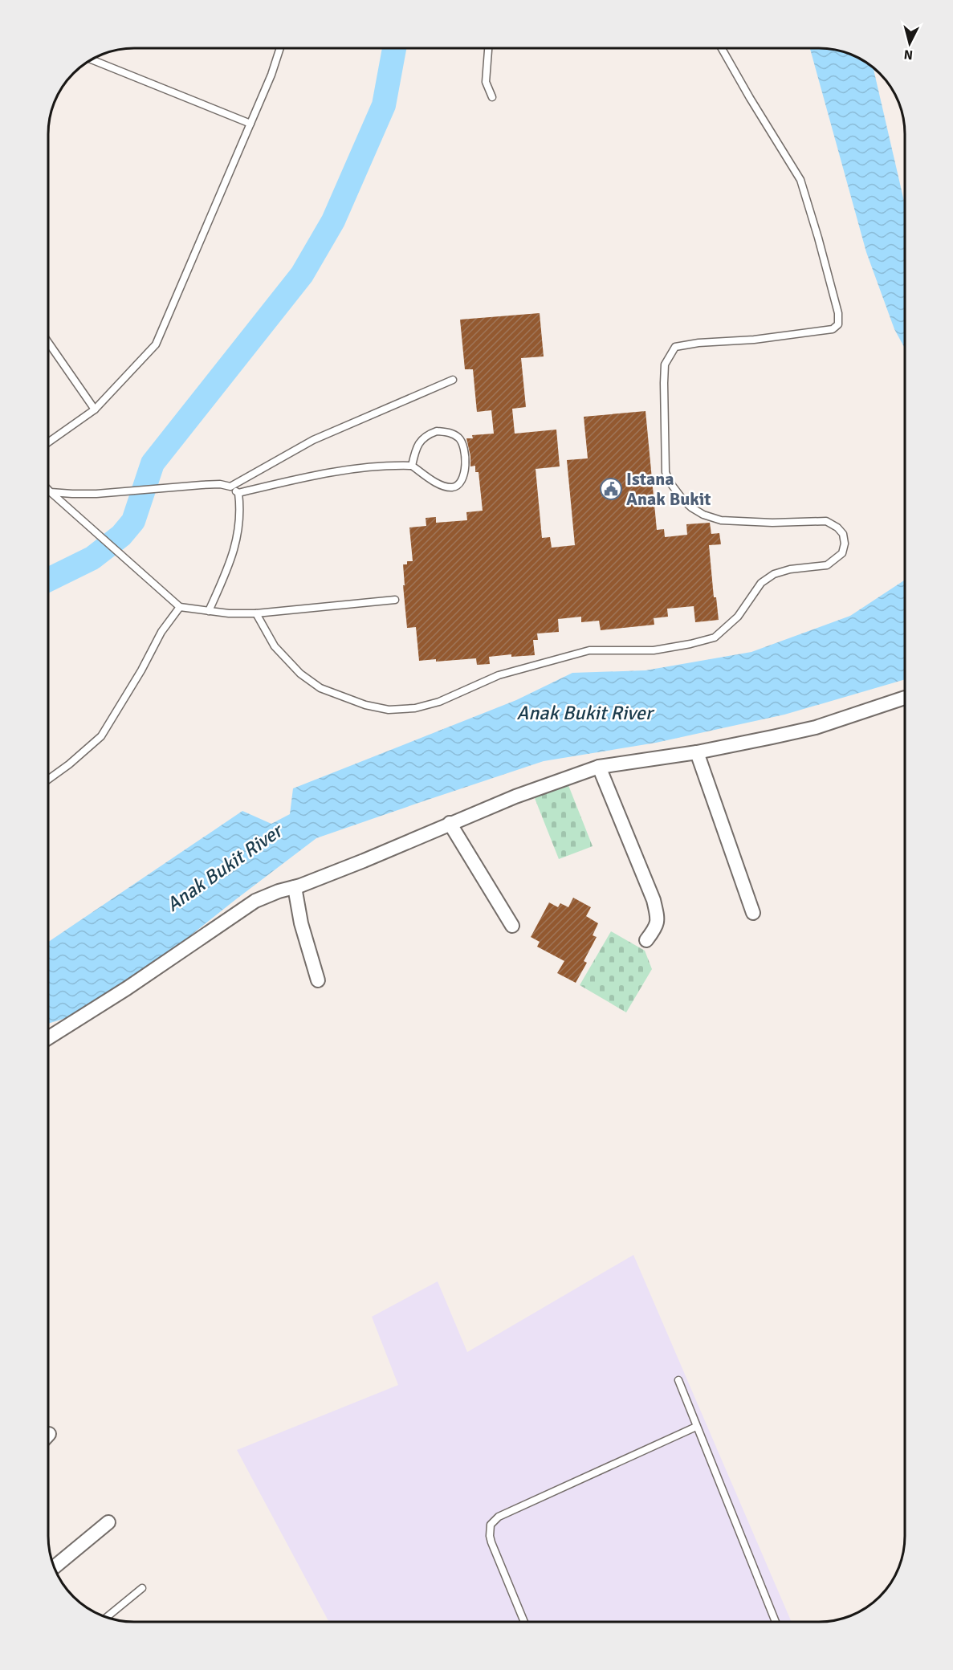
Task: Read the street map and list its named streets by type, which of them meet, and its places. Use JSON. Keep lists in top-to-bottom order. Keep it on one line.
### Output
{"water":["Anak Bukit River"],"places":{"public building":["Istana Anak Bukit"]},"north":"bottom"}
